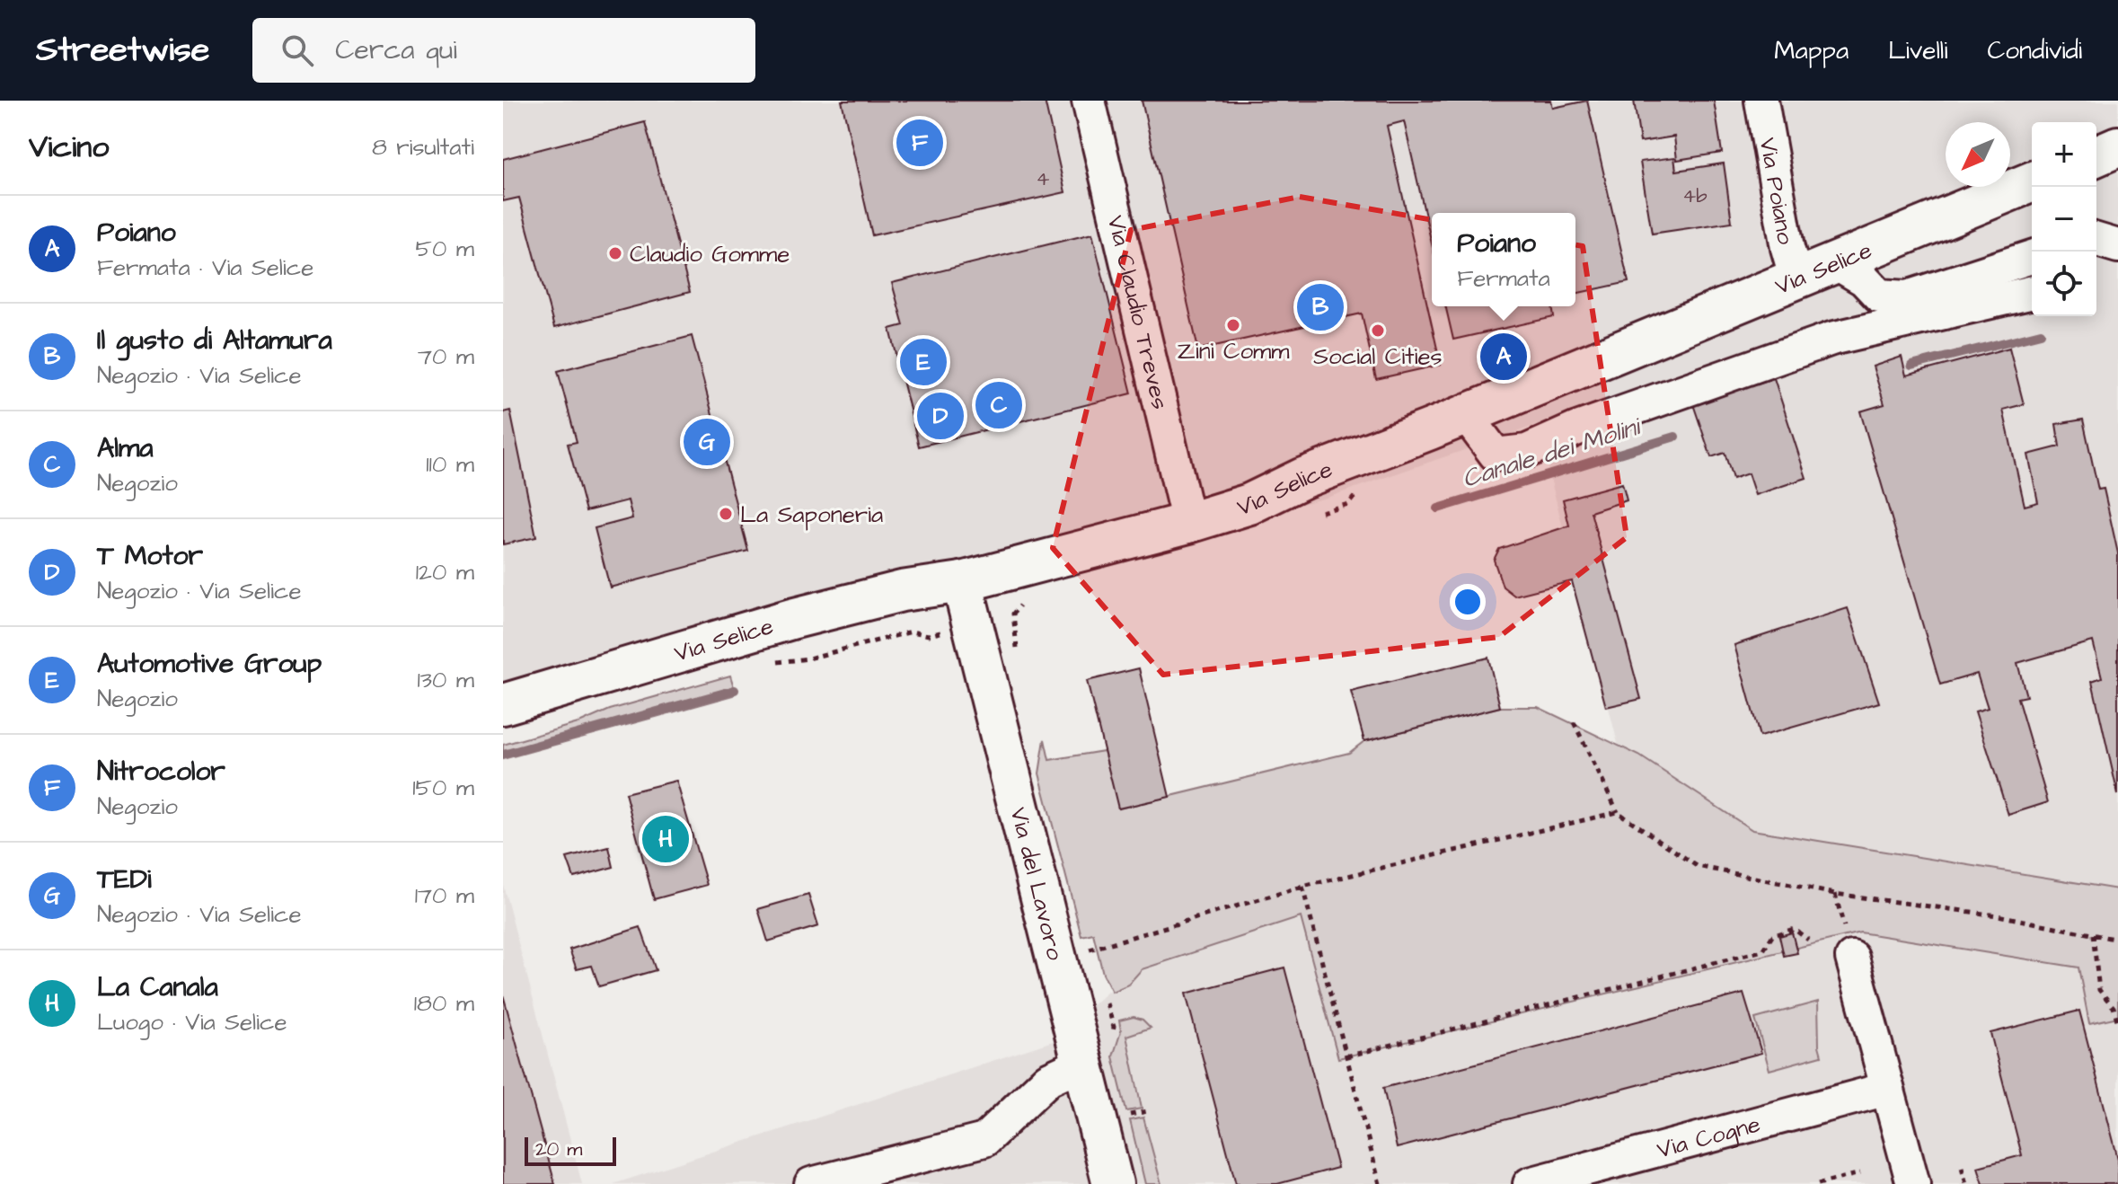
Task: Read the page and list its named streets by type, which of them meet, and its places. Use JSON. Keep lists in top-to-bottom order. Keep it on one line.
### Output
{"streets":{"main road":["Via Selice","Via del Lavoro"],"street":["Via Poiano","Via Claudio Treves","Via Cogne"]},"crossings":[["Via Poiano","Via Selice"],["Via Selice","Via Claudio Treves"],["Via Selice","Via del Lavoro"]],"water":["Canale dei Molini"],"places":["Claudio Gomme","Zini Comm","Social Cities","La Saponeria"],"house_numbers":["4","4b"],"scale_bar":"20 m","north":"bottom left","page":{"header":"Streetwise","search":"Cerca qui","nav":["Mappa","Livelli","Condividi"],"heading":["Vicino","8 risultati"],"pins":["F","B","A","E","C","D","G","H"],"map_buttons":["+","−"],"list":[{"mark":"A","name":"Poiano","note":"Fermata · Via Selice","value":"50 m"},{"mark":"B","name":"Il gusto di Altamura","note":"Negozio · Via Selice","value":"70 m"},{"mark":"C","name":"Alma","note":"Negozio","value":"110 m"},{"mark":"D","name":"T Motor","note":"Negozio · Via Selice","value":"120 m"},{"mark":"E","name":"Automotive Group","note":"Negozio","value":"130 m"},{"mark":"F","name":"Nitrocolor","note":"Negozio","value":"150 m"},{"mark":"G","name":"TEDi","note":"Negozio · Via Selice","value":"170 m"},{"mark":"H","name":"La Canala","note":"Luogo · Via Selice","value":"180 m"}],"popup":["Poiano","Fermata"],"scale":"20 m"}}
